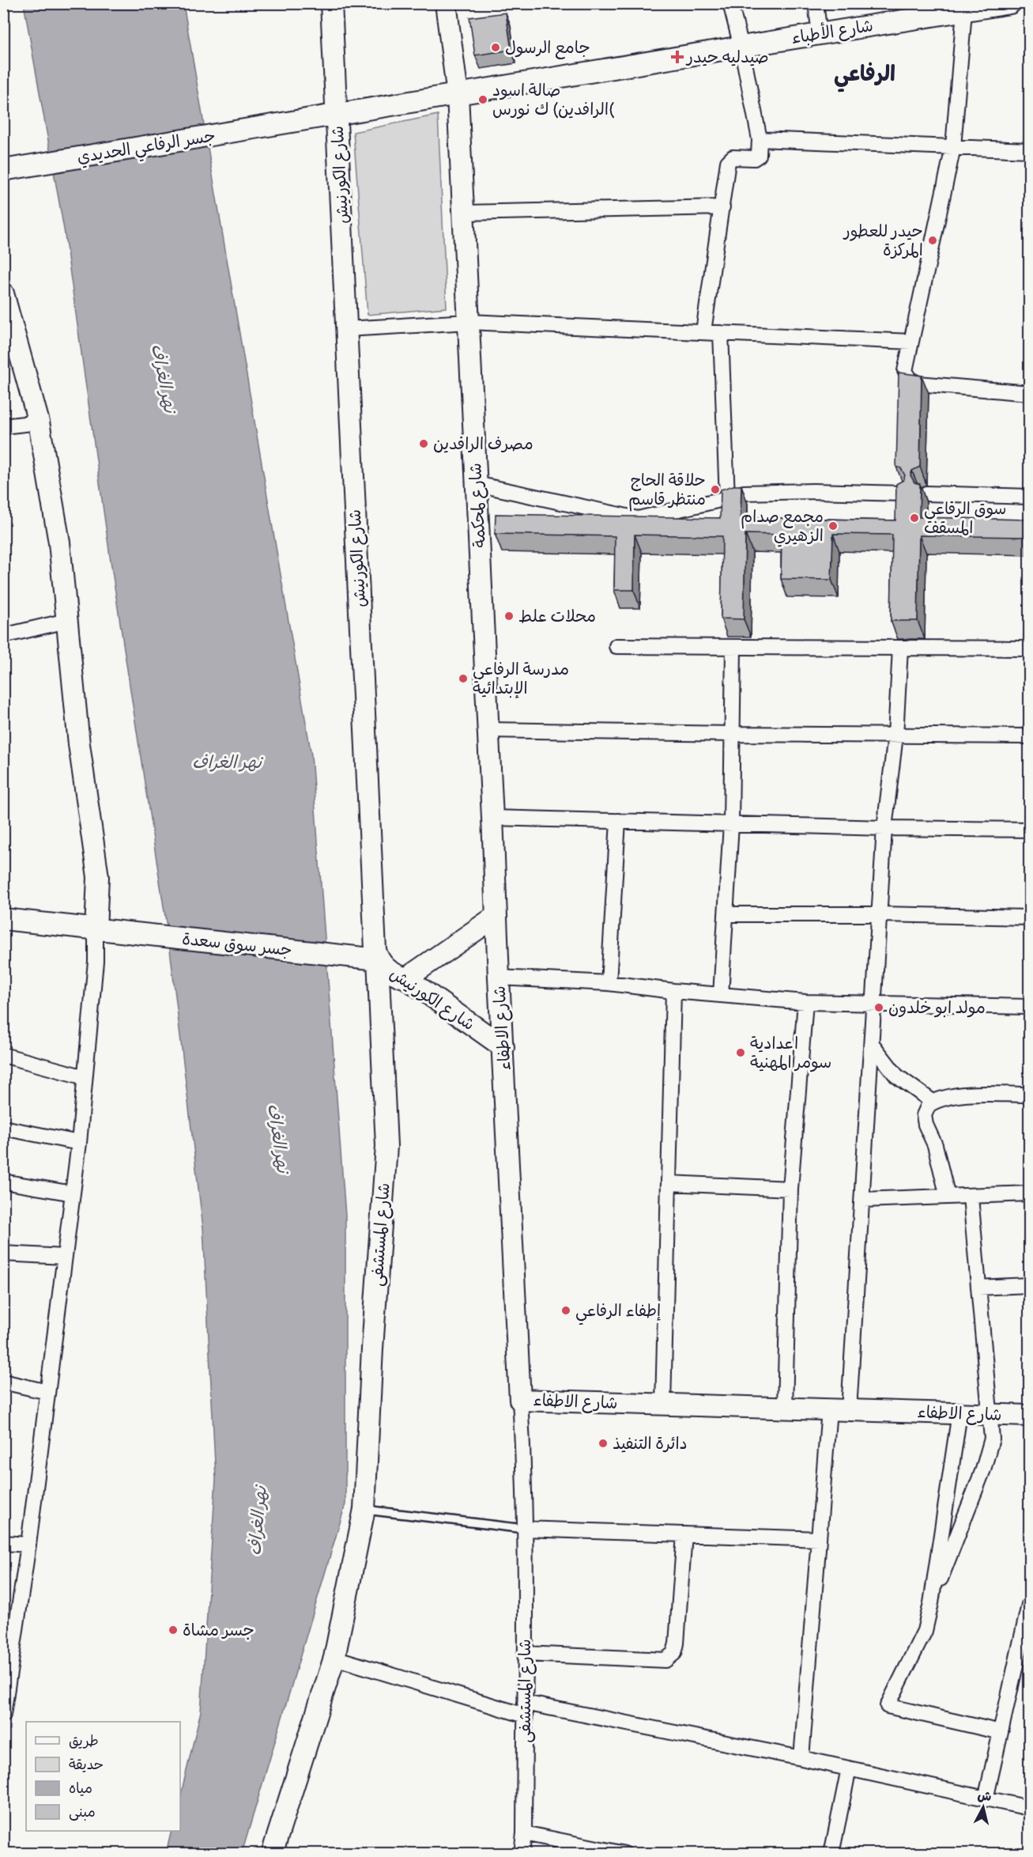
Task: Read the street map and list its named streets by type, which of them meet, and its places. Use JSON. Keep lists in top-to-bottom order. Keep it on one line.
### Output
{"streets":{"street":["شارع الأطباء","جسر الرفاعي الحديدي","شارع الكورنيش","شارع لمحكمة","جسر سوق سعدة","شارع الاطفاء","شارع المستشفى"]},"crossings":[["شارع الأطباء","جسر الرفاعي الحديدي"],["شارع الأطباء","شارع الكورنيش"],["شارع الأطباء","شارع لمحكمة"],["جسر الرفاعي الحديدي","شارع الكورنيش"],["شارع الكورنيش","جسر سوق سعدة"],["شارع الكورنيش","شارع الاطفاء"],["شارع الكورنيش","شارع المستشفى"],["شارع لمحكمة","شارع الاطفاء"],["جسر سوق سعدة","شارع المستشفى"],["شارع الاطفاء","شارع المستشفى"]],"districts":["الرفاعي"],"water":["نهر الغراف"],"places":{"other":["جامع الرسول","صالة اسود الرافدين) ك نورس(","حيدر للعطور المركزة","مصرف الرافدين","حلاقة الحاج منتظر قاسم","سوق الرفاعي المسقف","مجمع صدام الزهيري","محلات علط","مدرسة الرفاعي الإبتدائية","مولد ابو خلدون","اعدادية سومر المهنية","إطفاء الرفاعي","دائرة التنفيذ","جسر مشاة"],"health":["صيدليه حيدر"]},"legend":["طريق","حديقة","مياه","مبنى"],"north":"top"}
